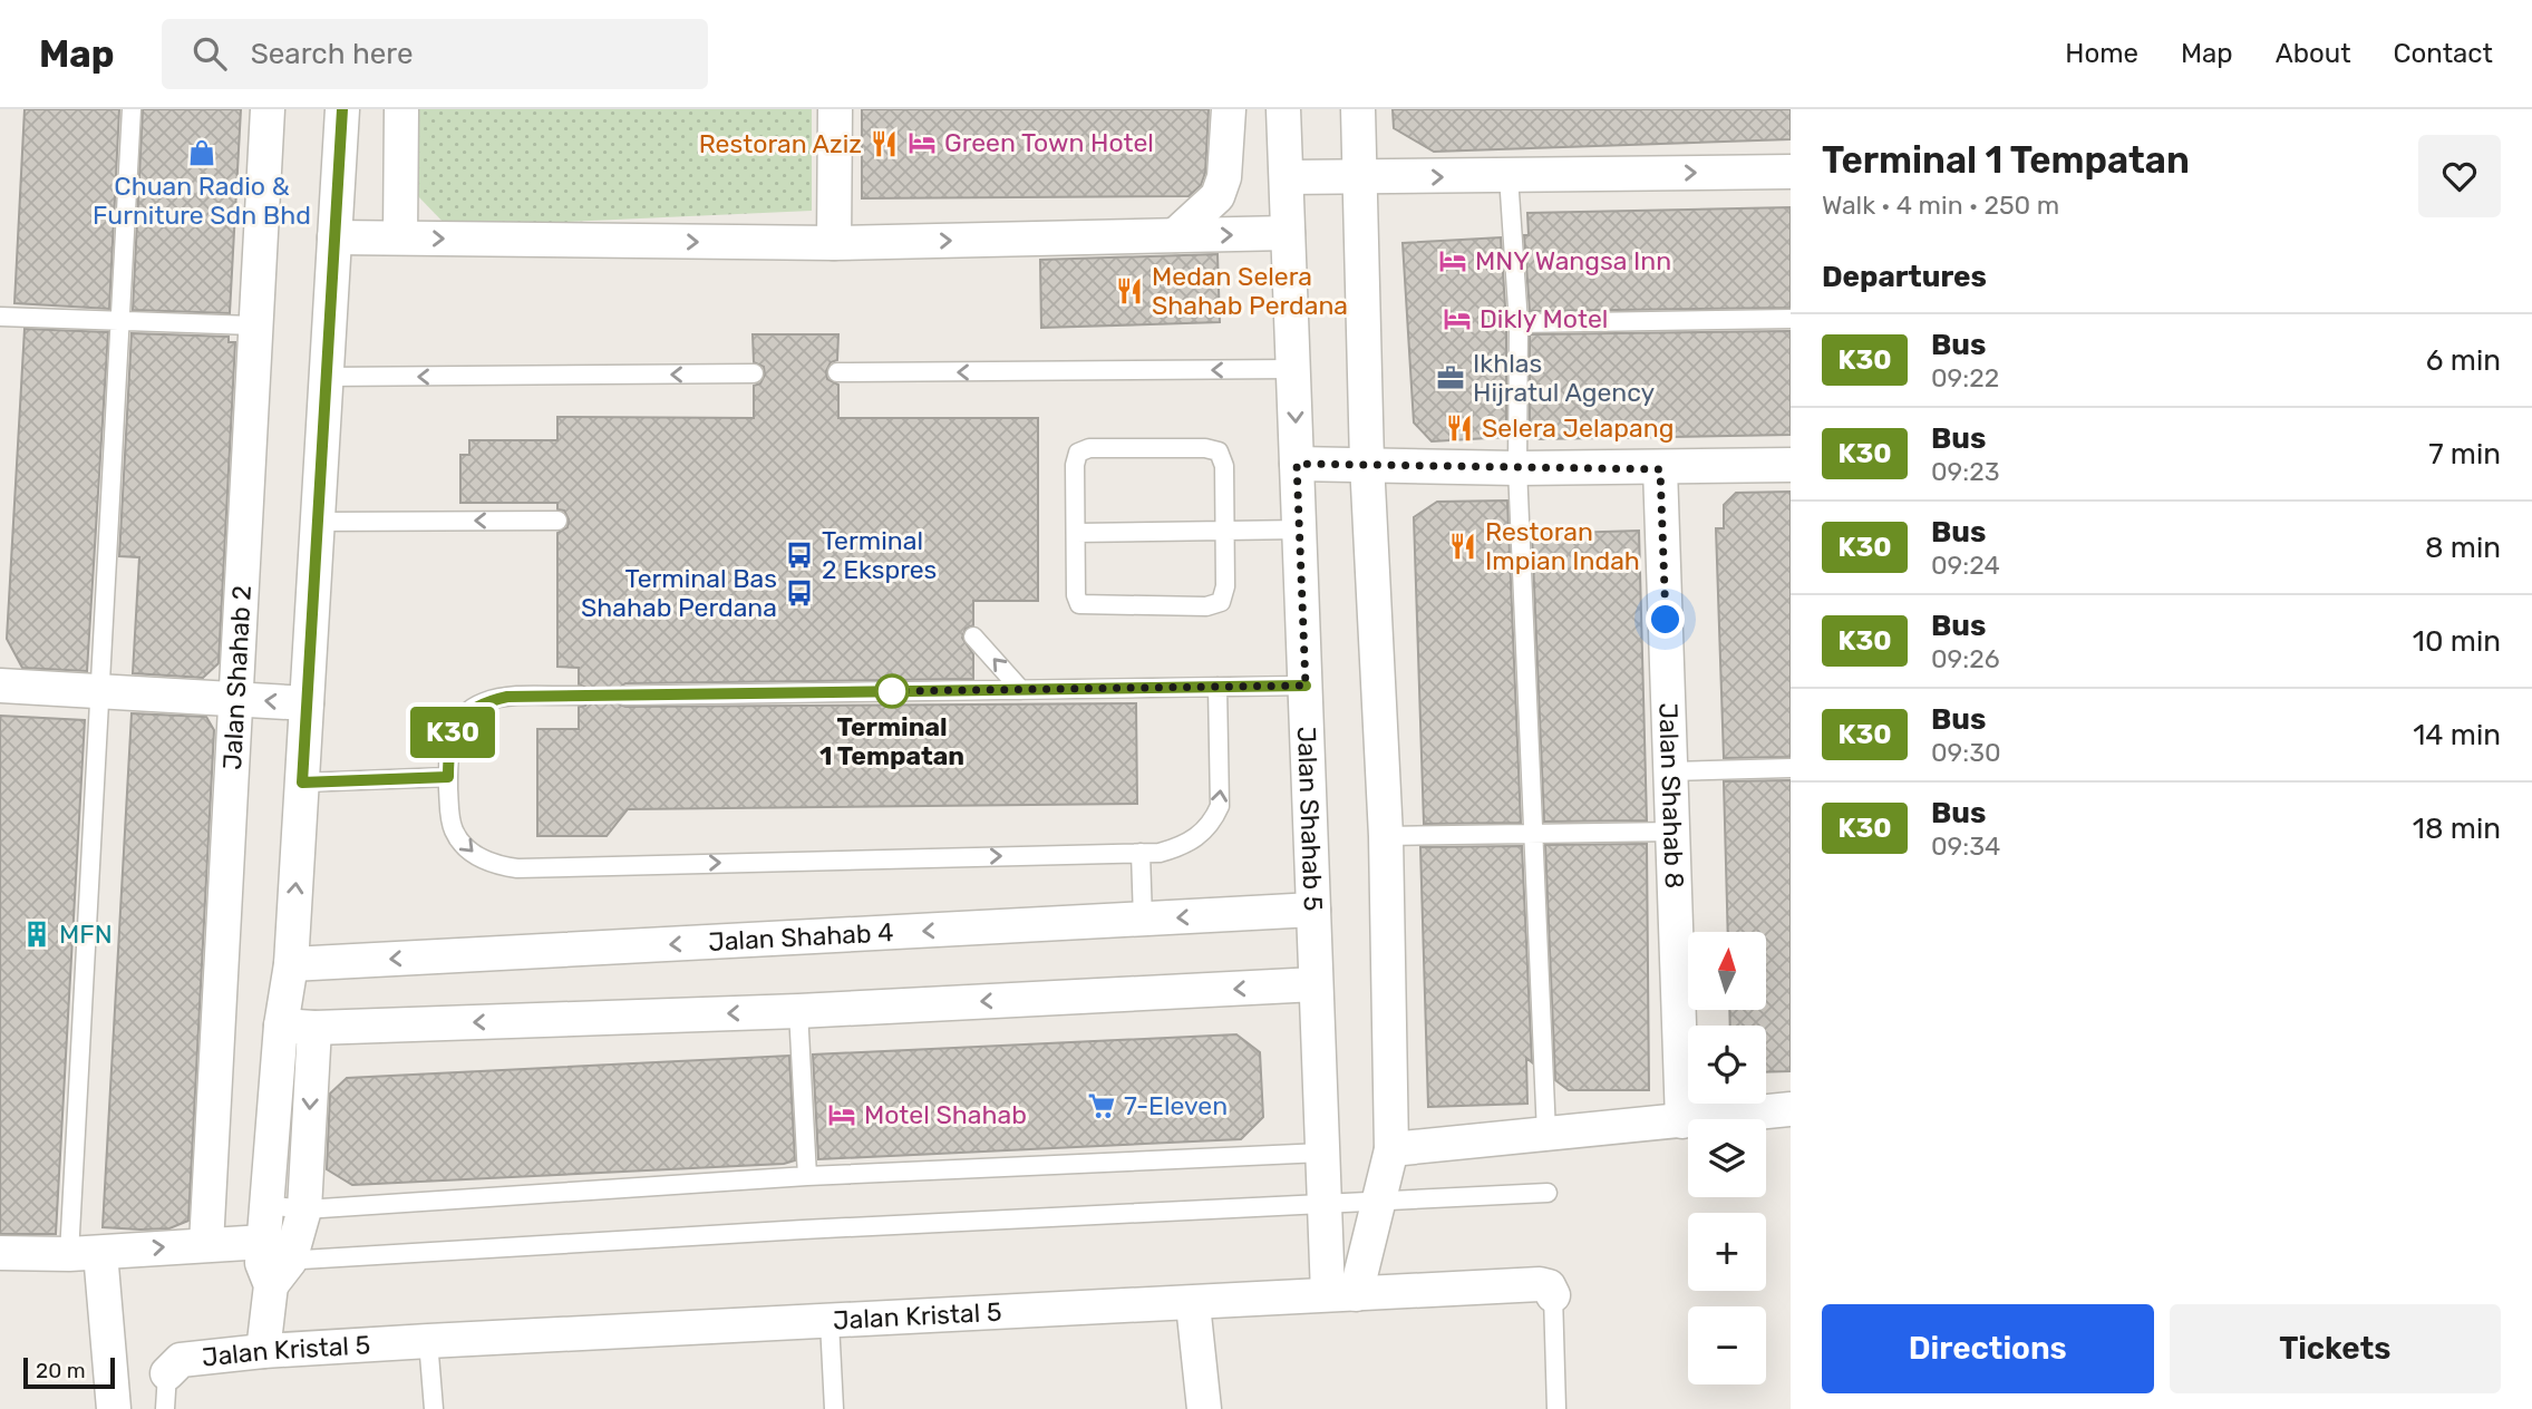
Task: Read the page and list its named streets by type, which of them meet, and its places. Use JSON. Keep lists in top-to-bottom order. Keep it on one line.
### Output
{"streets":{"street":["Jalan Shahab 2","Jalan Shahab 8","Jalan Shahab 5","Jalan Shahab 4","Jalan Kristal 5"]},"crossings":[["Jalan Shahab 5","Jalan Shahab 4"],["Jalan Shahab 5","Jalan Kristal 5"]],"places":{"hotel":["Green Town Hotel","MNY Wangsa Inn","Dikly Motel","Motel Shahab"],"restaurant":["Restoran Aziz","Medan Selera Shahab Perdana","Selera Jelapang","Restoran Impian Indah"],"shop":["Chuan Radio & Furniture Sdn Bhd"],"office":["Ikhlas Hijratul Agency"],"bus stop":["Terminal 2 Ekspres","Terminal Bas Shahab Perdana"],"other":["Terminal 1 Tempatan"],"building":["MFN"],"supermarket":["7-Eleven"]},"lines":["bus line K30"],"scale_bar":"20 m","north":"top","page":{"header":"Map","search":"Search here","nav":["Home","Map","About","Contact"],"on_map":"K30","heading":[["Terminal 1 Tempatan","Walk · 4 min · 250 m"],"Departures"],"list":[{"mark":"K30","name":"Bus","note":"09:22","value":"6 min"},{"mark":"K30","name":"Bus","note":"09:23","value":"7 min"},{"mark":"K30","name":"Bus","note":"09:24","value":"8 min"},{"mark":"K30","name":"Bus","note":"09:26","value":"10 min"},{"mark":"K30","name":"Bus","note":"09:30","value":"14 min"},{"mark":"K30","name":"Bus","note":"09:34","value":"18 min"}],"map_buttons":["+","−"],"buttons":["Directions","Tickets"],"scale":"20 m"}}
